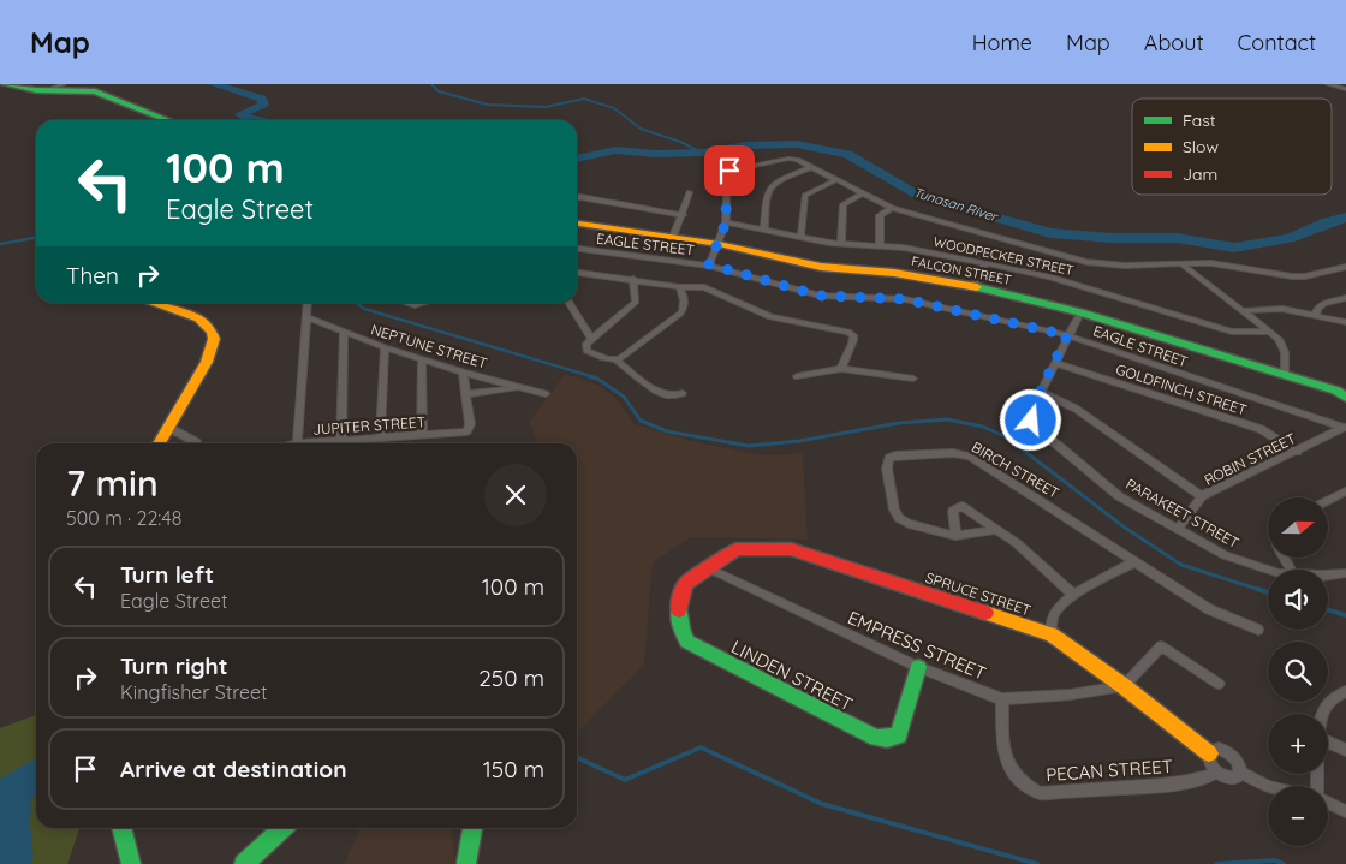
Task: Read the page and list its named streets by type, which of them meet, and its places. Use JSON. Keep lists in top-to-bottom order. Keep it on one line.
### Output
{"streets":{"street":["EAGLE STREET","WOODPECKER STREET","FALCON STREET","NEPTUNE STREET","GOLDFINCH STREET","JUPITER STREET","ROBIN STREET","BIRCH STREET","PARAKEET STREET","SPRUCE STREET","EMPRESS STREET","LINDEN STREET","PECAN STREET"]},"crossings":[["EAGLE STREET","ROBIN STREET"],["GOLDFINCH STREET","ROBIN STREET"],["ROBIN STREET","PARAKEET STREET"],["SPRUCE STREET","EMPRESS STREET"],["SPRUCE STREET","LINDEN STREET"],["SPRUCE STREET","PECAN STREET"],["EMPRESS STREET","LINDEN STREET"],["EMPRESS STREET","PECAN STREET"]],"water":["Tunasan River"],"legend":["Fast","Slow","Jam"],"north":"right","page":{"header":"Map","nav":["Home","Map","About","Contact"],"turn":["100 m","Eagle Street"],"then":"Then","heading":["7 min","500 m · 22:48"],"map_buttons":["+","−"],"list":[{"name":"Turn left","note":"Eagle Street","value":"100 m"},{"name":"Turn right","note":"Kingfisher Street","value":"250 m"},{"name":"Arrive at destination","value":"150 m"}]}}
